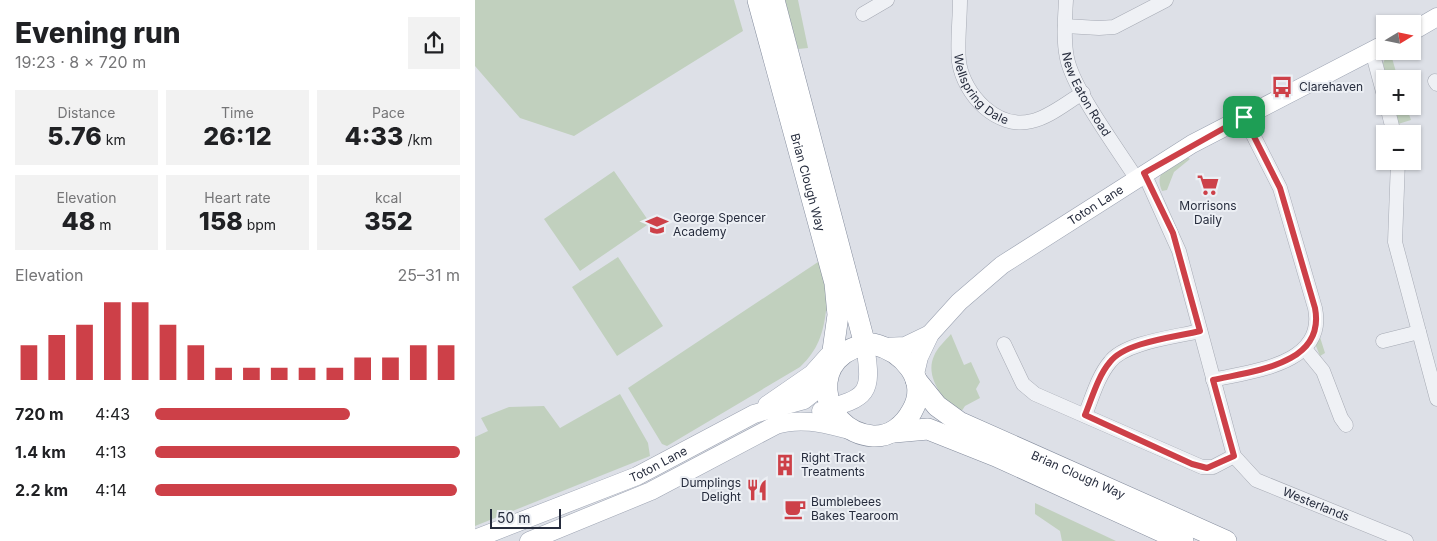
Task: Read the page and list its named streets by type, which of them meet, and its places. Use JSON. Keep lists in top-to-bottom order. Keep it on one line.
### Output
{"streets":{"highway":["Brian Clough Way"],"main road":["Toton Lane"],"street":["Wellspring Dale","New Eaton Road","Westerlands"]},"crossings":[["Wellspring Dale","New Eaton Road"],["New Eaton Road","Toton Lane"],["New Eaton Road","Westerlands"],["Brian Clough Way","Toton Lane"]],"places":{"bus stop":["Clarehaven"],"supermarket":["Morrisons Daily"],"school or university":["George Spencer Academy"],"building":["Right Track Treatments"],"restaurant":["Dumplings Delight"],"cafe":["Bumblebees Bakes Tearoom"]},"scale_bar":"50 m","north":"right","page":{"heading":["Evening run","19:23 · 8 × 720 m"],"map_buttons":["+","−"],"stats":[["Distance","5.76 km"],["Time","26:12"],["Pace","4:33 /km"],["Elevation","48 m"],["Heart rate","158 bpm"],["kcal","352"]],"chart":["Elevation","25–31 m"],"list":[{"name":"720 m","note":"4:43"},{"name":"1.4 km","note":"4:13"},{"name":"2.2 km","note":"4:14"}],"scale":"50 m"}}
